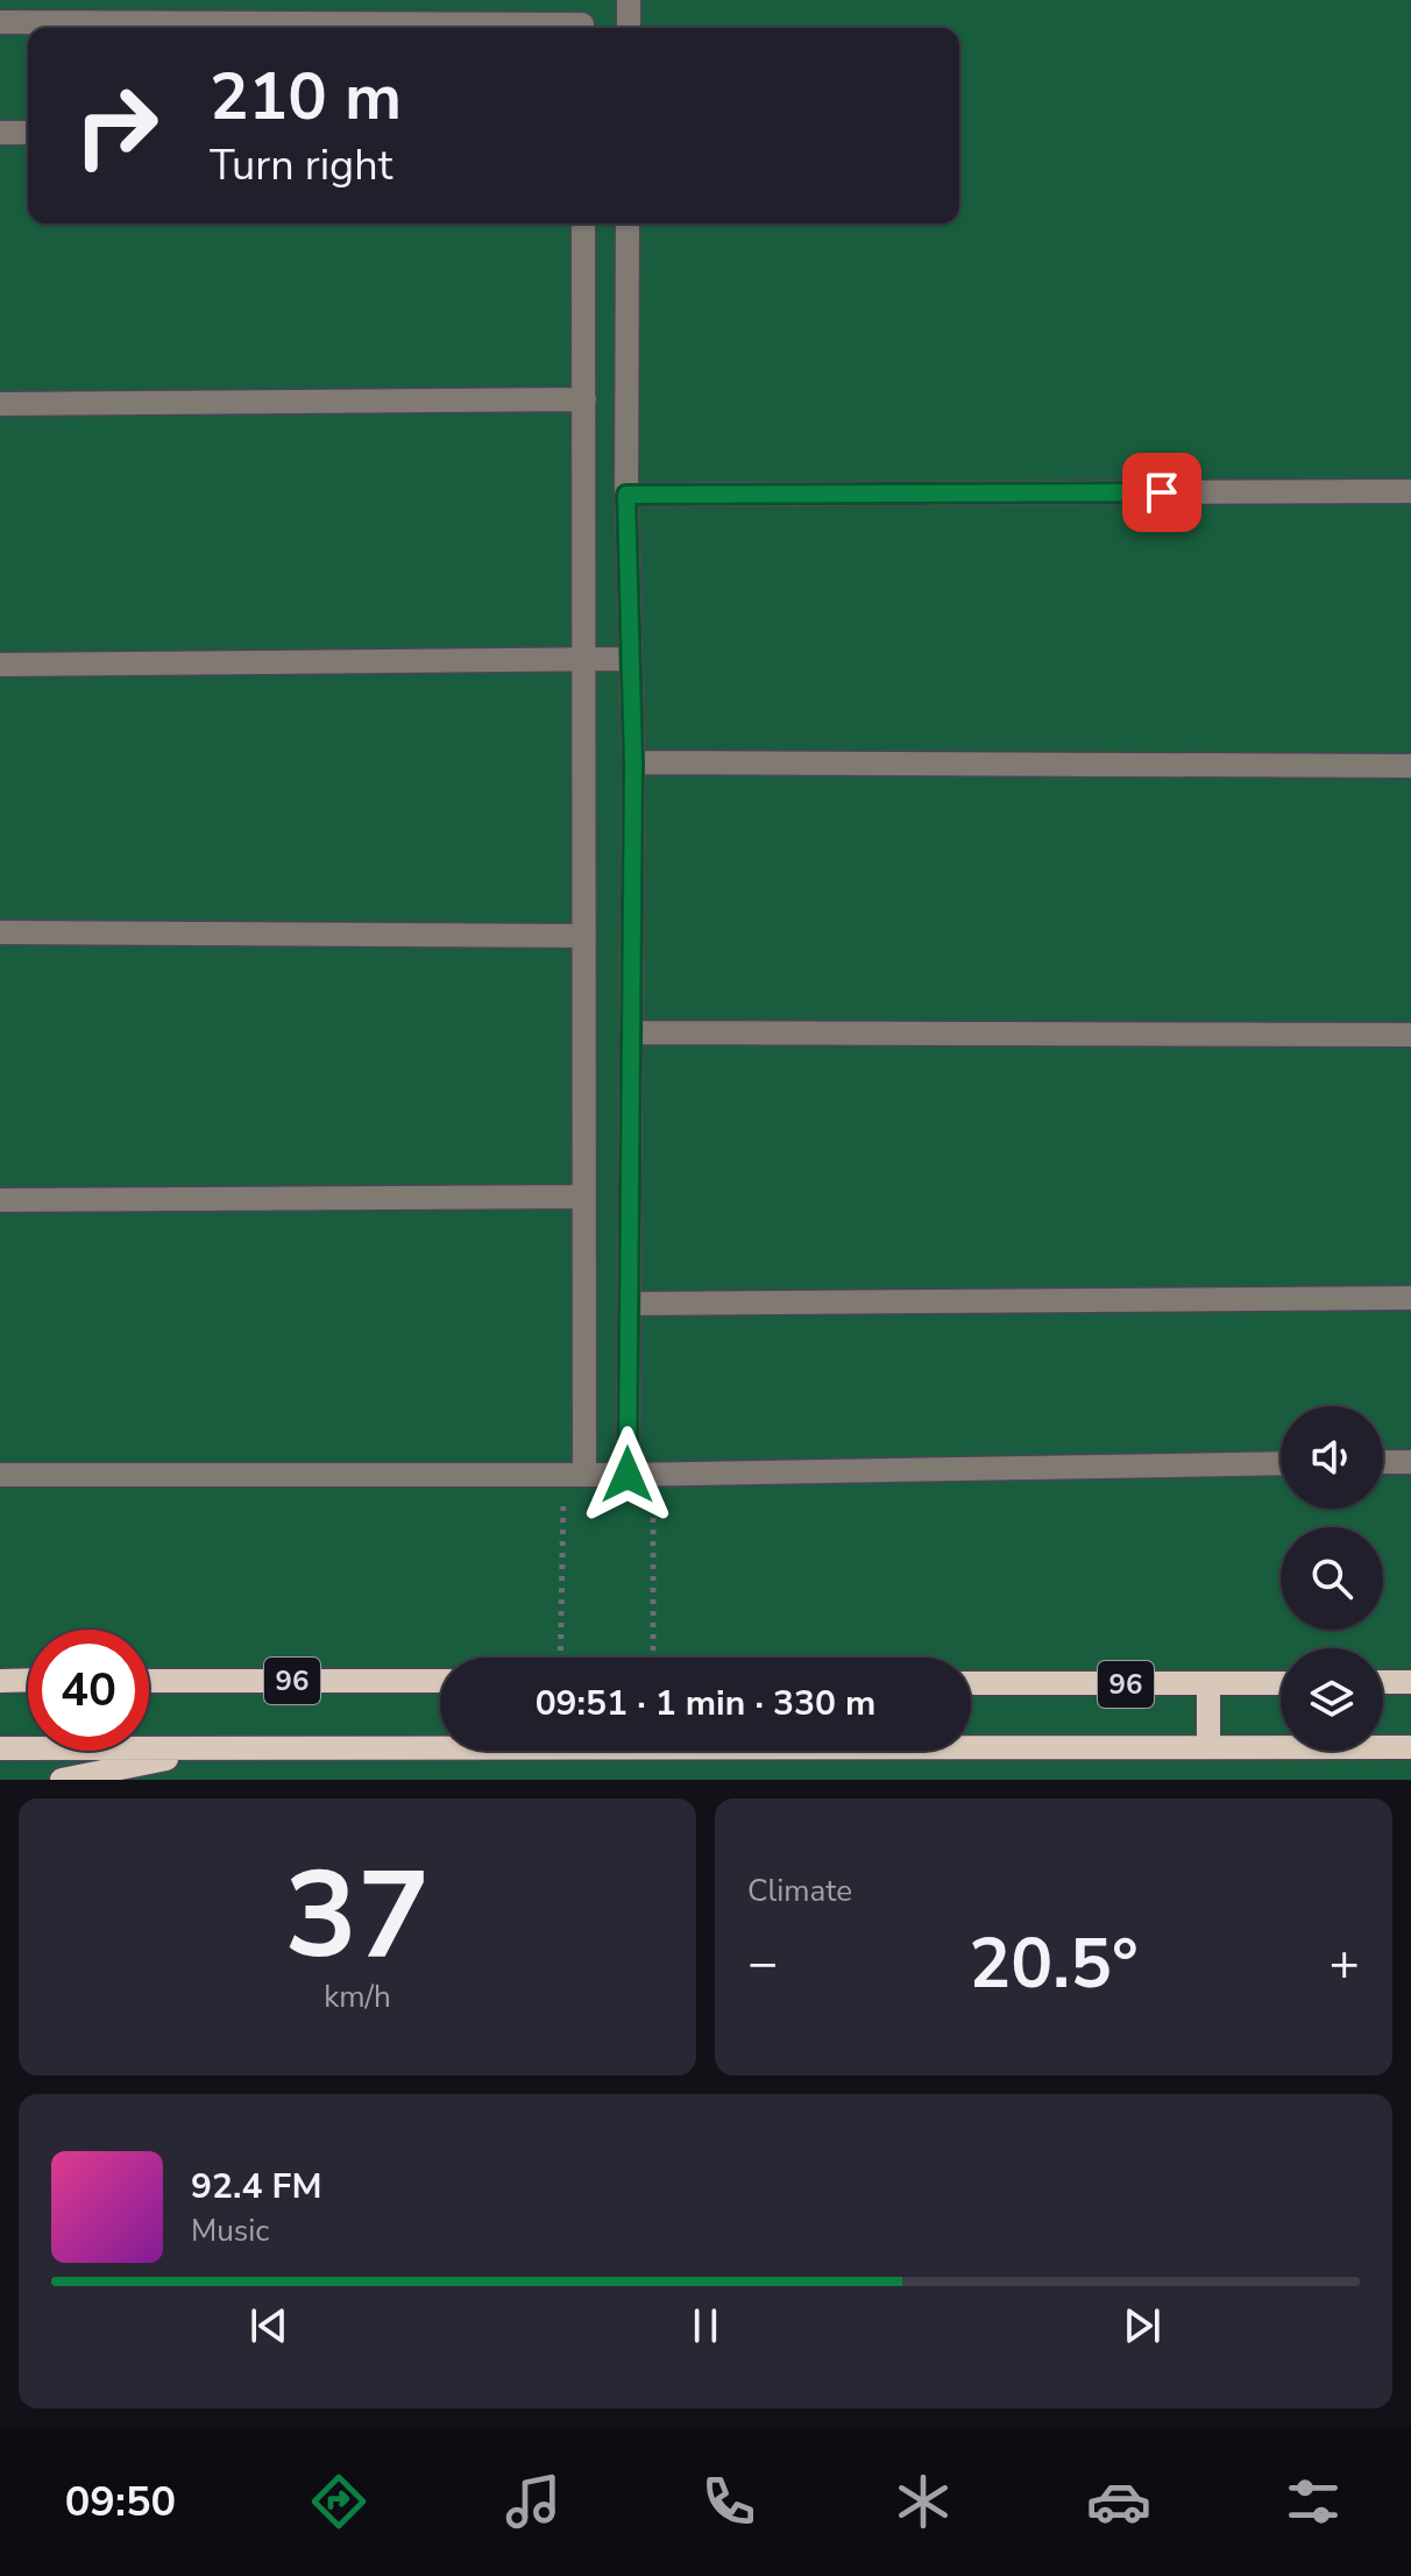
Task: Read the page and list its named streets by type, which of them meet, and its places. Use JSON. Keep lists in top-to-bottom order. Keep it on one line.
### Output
{"streets":{"main road":["96"]},"page":{"turn":["210 m","Turn right"],"limit":"40","trip":"09:51 · 1 min · 330 m","tile":[["37","km/h"],"Climate"],"heat":["−","20.5°","+"],"song":["92.4 FM","Music"],"tabs":"09:50"}}
